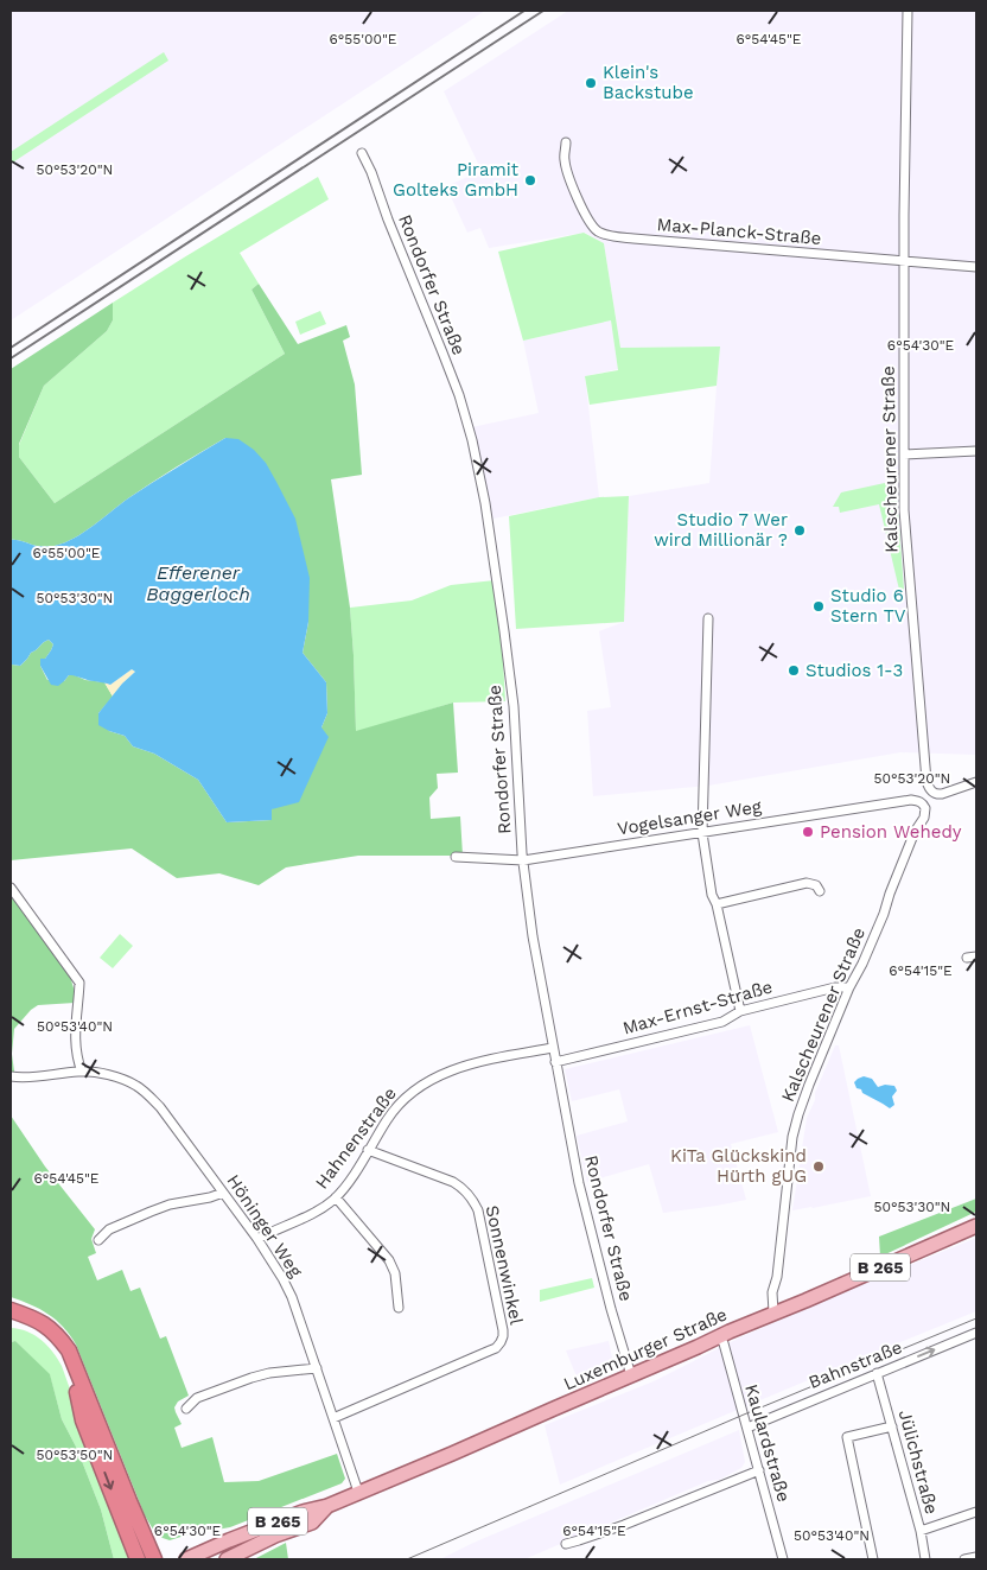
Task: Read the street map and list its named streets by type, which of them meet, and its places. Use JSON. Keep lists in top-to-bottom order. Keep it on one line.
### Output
{"streets":{"main road":["B 265","Luxemburger Straße"],"street":["Max-Planck-Straße","Rondorfer Straße","Kalscheurener Straße","Vogelsanger Weg","Max-Ernst-Straße","Hahnenstraße","Höninger Weg","Sonnenwinkel","Bahnstraße","Kaulardstraße","Jülichstraße"]},"crossings":[["Max-Planck-Straße","Kalscheurener Straße"],["Rondorfer Straße","Vogelsanger Weg"],["Rondorfer Straße","Max-Ernst-Straße"],["Rondorfer Straße","Hahnenstraße"],["Rondorfer Straße","Luxemburger Straße"],["Kalscheurener Straße","Vogelsanger Weg"],["Kalscheurener Straße","Max-Ernst-Straße"],["Kalscheurener Straße","Luxemburger Straße"],["Hahnenstraße","Höninger Weg"],["Hahnenstraße","Sonnenwinkel"],["Höninger Weg","Sonnenwinkel"],["Höninger Weg","Luxemburger Straße"],["Luxemburger Straße","Kaulardstraße"],["Bahnstraße","Kaulardstraße"],["Bahnstraße","Jülichstraße"]],"one_way":["Bahnstraße"],"water":["Efferener Baggerloch"],"places":["Klein's Backstube","Piramit Golteks GmbH","Studio 7 Wer wird Millionär ?","Studio 6 Stern TV","Studios 1-3","Pension Wehedy","KiTa Glückskind Hürth gUG"],"coordinates":["6°55'00\"E","6°54'45\"E","50°53'20\"N","6°54'30\"E","50°53'30\"N","6°54'15\"E","50°53'40\"N","50°53'50\"N"]}
